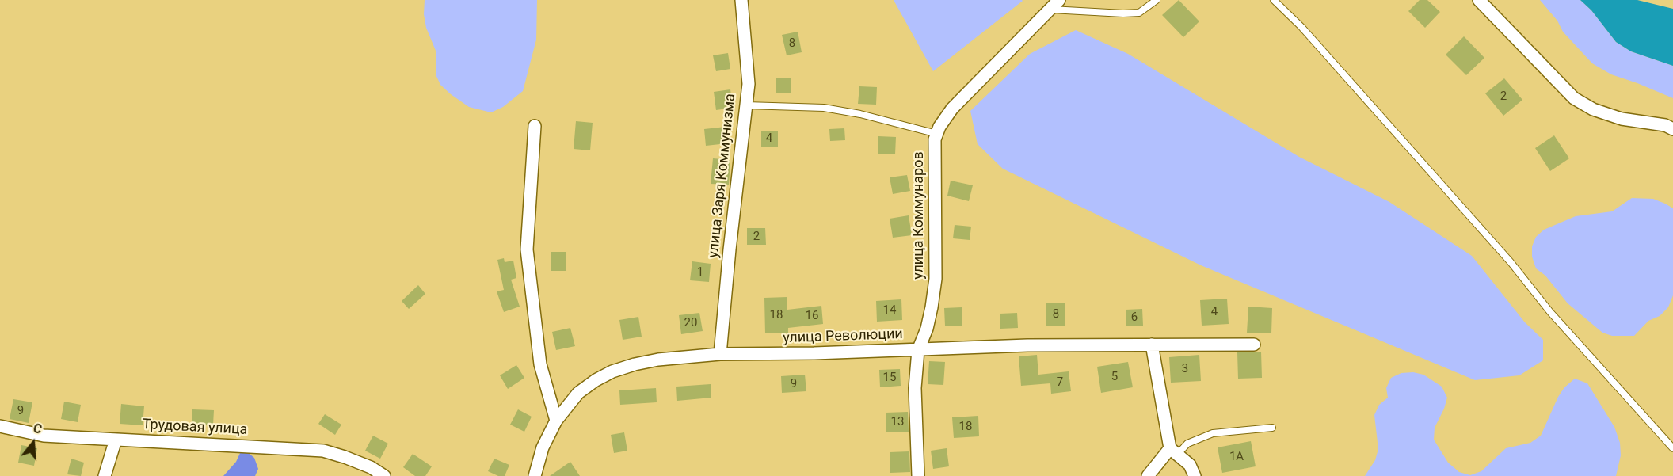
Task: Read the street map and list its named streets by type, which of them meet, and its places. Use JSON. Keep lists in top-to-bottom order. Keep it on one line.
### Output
{"streets":{"street":["улица Заря Коммунизма","улица Коммунаров","улица Революции","Трудовая улица"]},"crossings":[["улица Заря Коммунизма","улица Революции"],["улица Коммунаров","улица Революции"]],"house_numbers":["8","2","4","2","1","14","4","8","18","16","6","20","3","5","15","7","9","9","13","18","1А"],"north":"top"}
